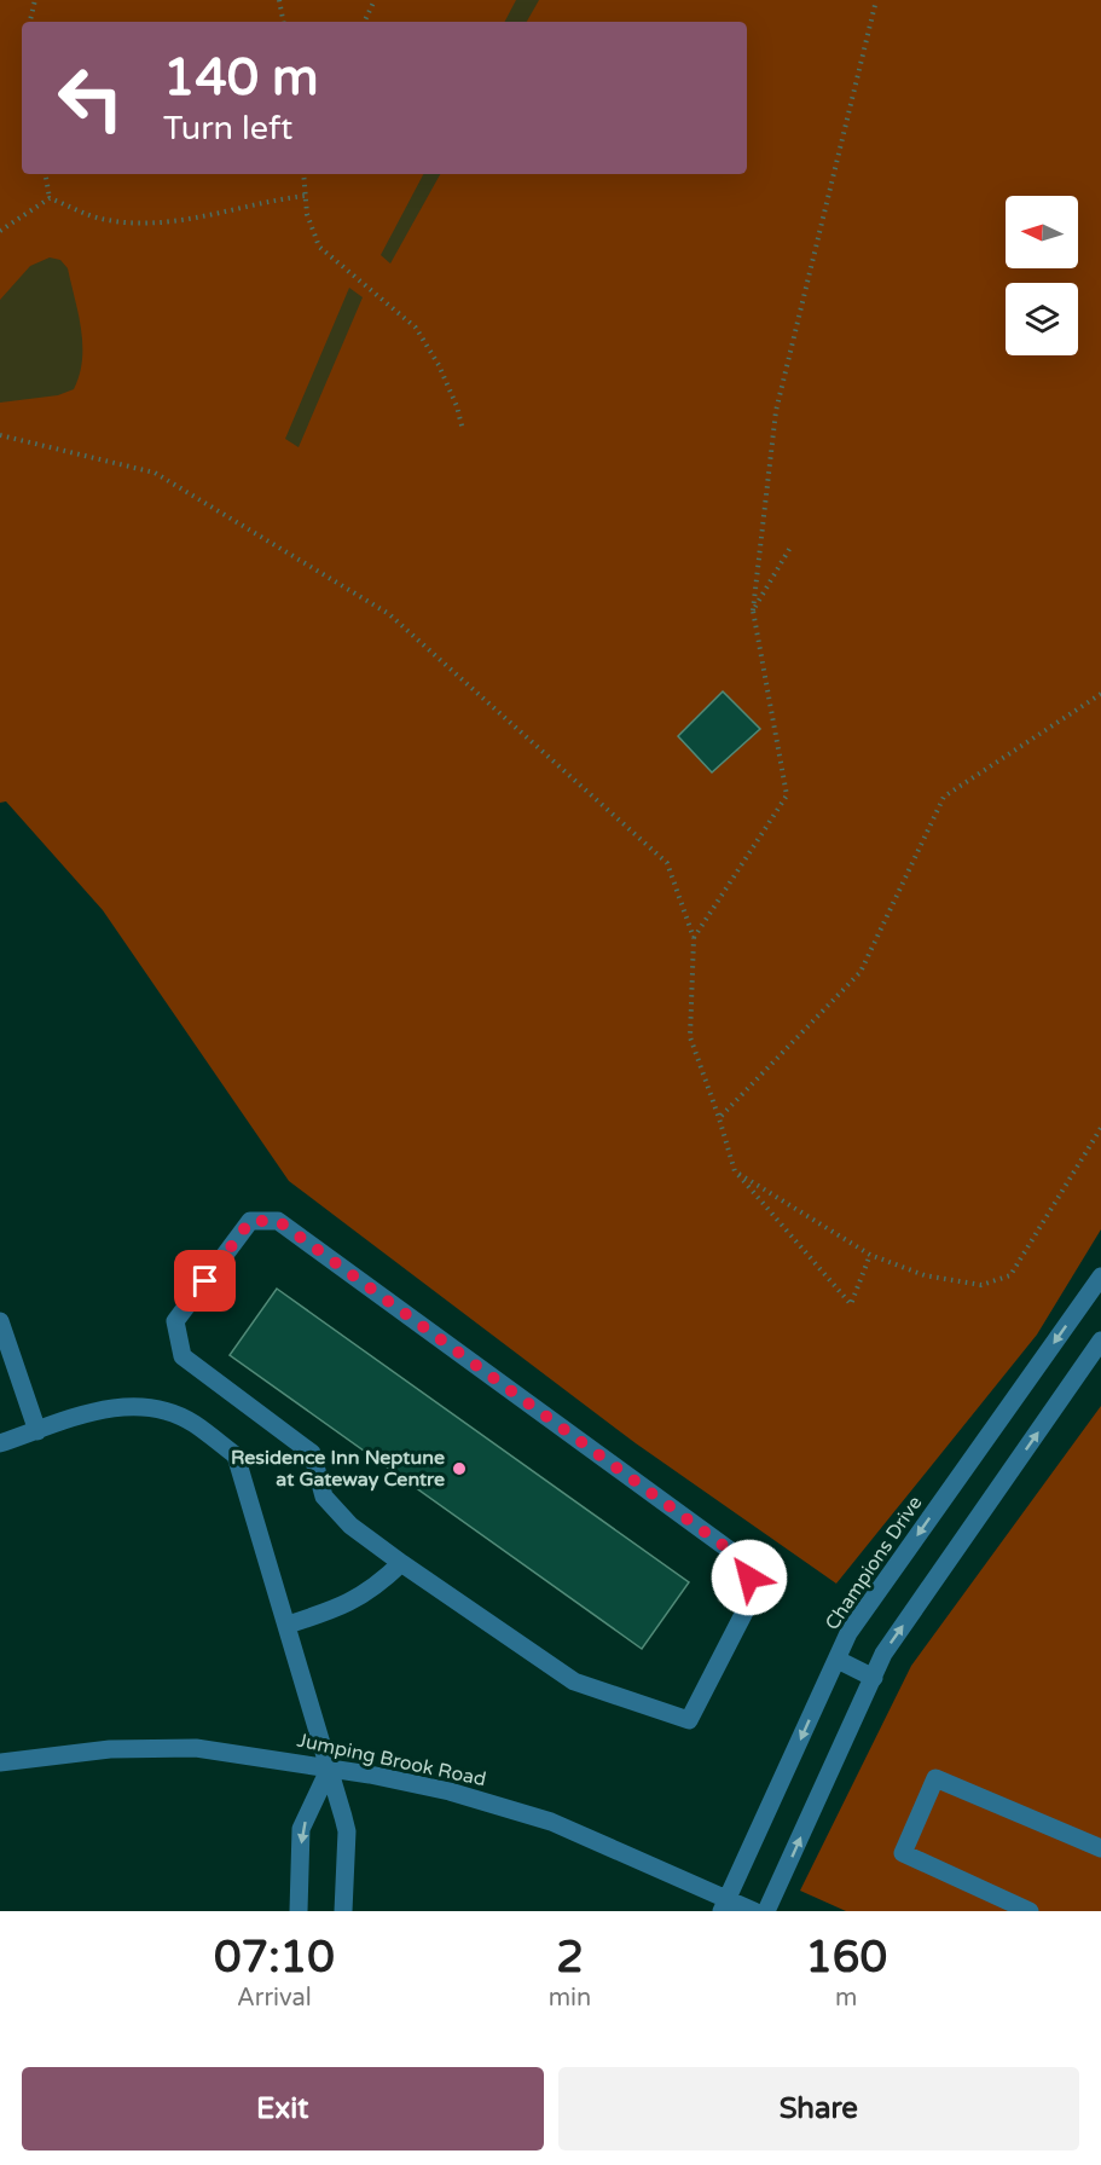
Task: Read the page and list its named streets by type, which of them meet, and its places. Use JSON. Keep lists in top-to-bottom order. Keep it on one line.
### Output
{"streets":{"street":["Champions Drive","Jumping Brook Road"]},"crossings":[["Champions Drive","Jumping Brook Road"]],"places":["Residence Inn Neptune at Gateway Centre"],"north":"left","page":{"turn":["140 m","Turn left"],"eta":["07:10","Arrival","2","min","160","m"],"buttons":["Exit","Share"]}}
